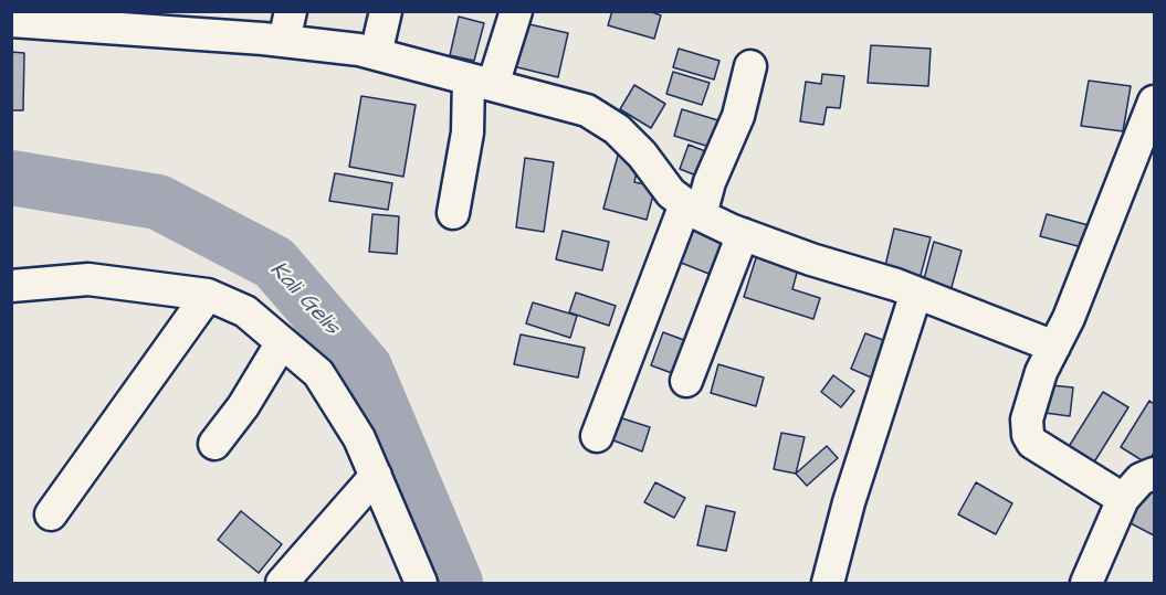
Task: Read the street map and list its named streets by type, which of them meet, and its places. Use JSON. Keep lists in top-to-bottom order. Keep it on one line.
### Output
{"water":["Kali Gelis"]}
